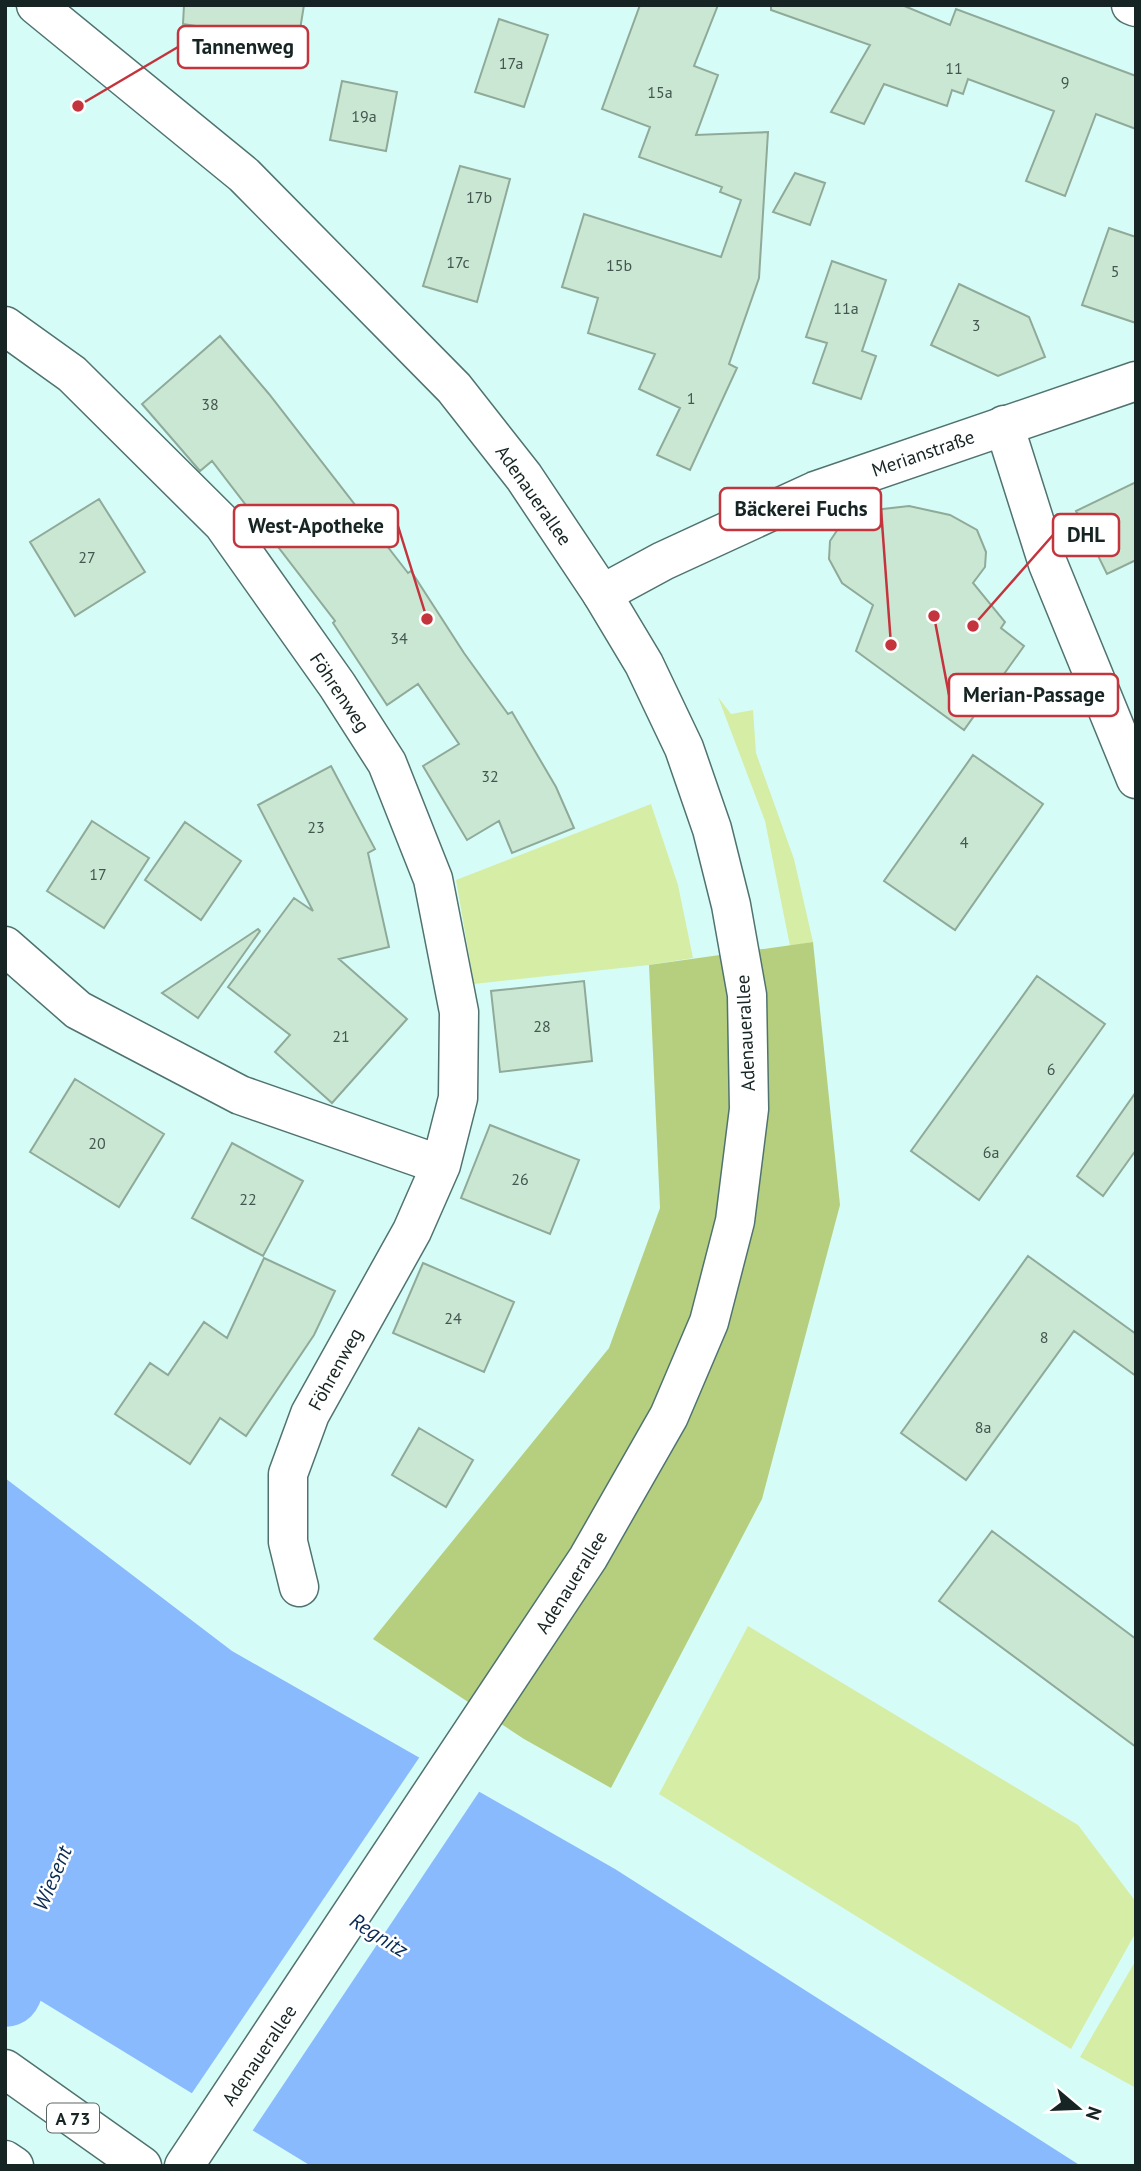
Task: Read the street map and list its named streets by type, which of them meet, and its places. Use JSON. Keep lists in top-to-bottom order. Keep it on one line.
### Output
{"streets":{"main road":["Merianstraße","Adenauerallee","Föhrenweg","A 73"]},"crossings":[["Merianstraße","Adenauerallee"]],"water":["Wiesent","Regnitz"],"places":["Tannenweg","Merian-Passage","West-Apotheke","DHL","Bäckerei Fuchs"],"house_numbers":["17a","11","9","15a","19a","17b","17c","15b","5","11a","3","1","38","27","34","32","23","4","17","28","21","6","20","6a","26","22","24","8","8a"],"north":"right"}
